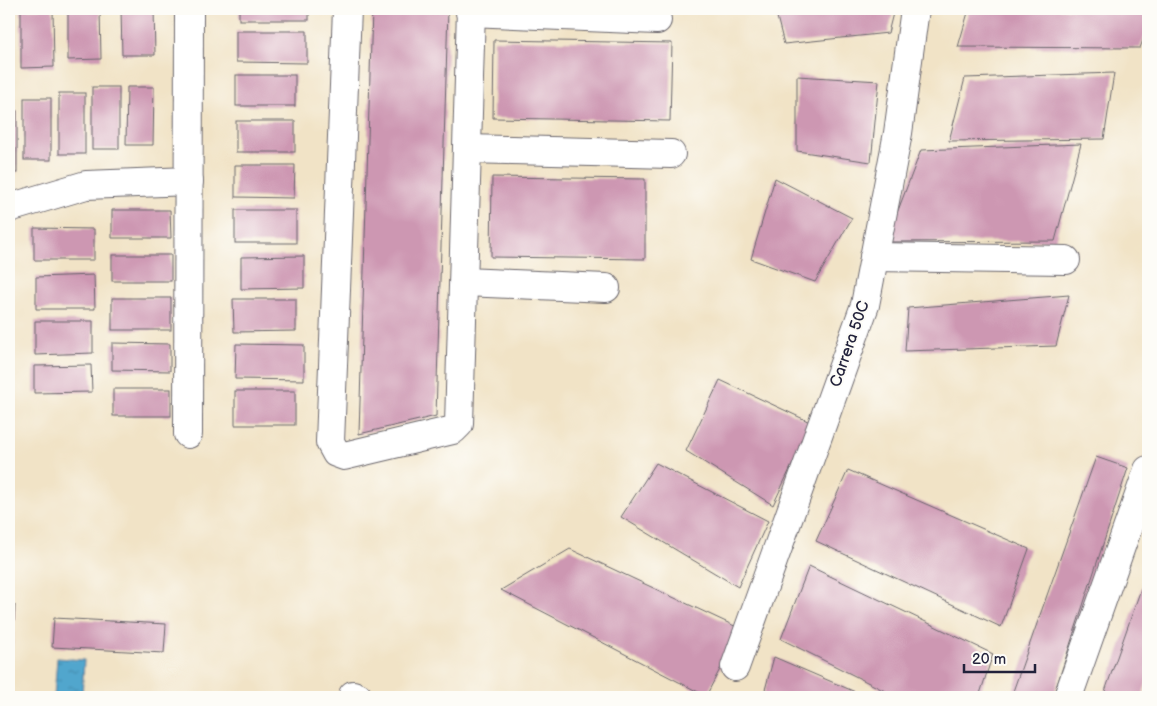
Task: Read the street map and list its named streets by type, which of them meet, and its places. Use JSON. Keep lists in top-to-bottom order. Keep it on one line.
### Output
{"streets":{"street":["Carrera 50C"]},"scale_bar":"20 m"}
